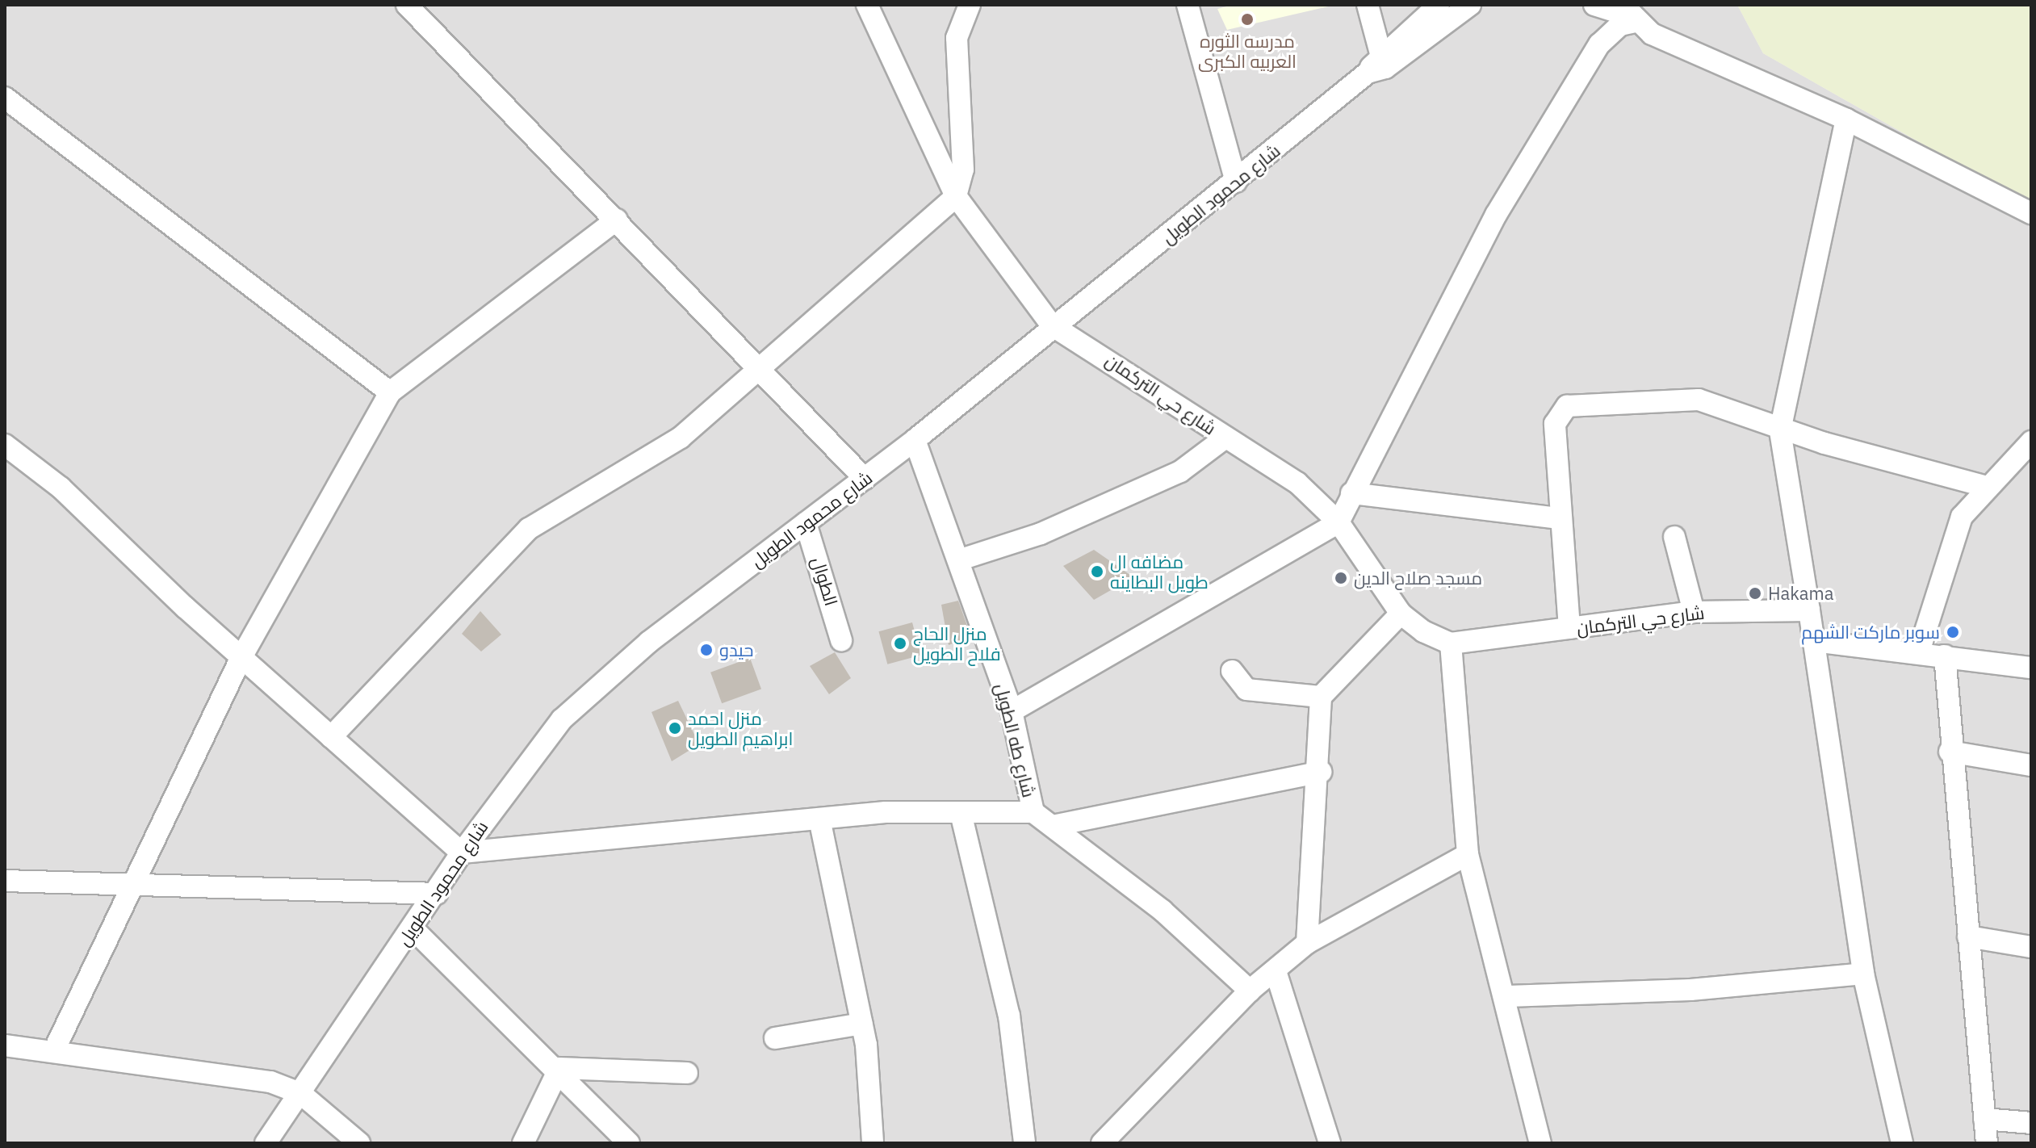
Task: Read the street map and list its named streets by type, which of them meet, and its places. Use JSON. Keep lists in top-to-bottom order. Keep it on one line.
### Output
{"streets":{"street":["شارع محمود الطويل","شارع حي التركمان","الطوال","شارع طه الطويل"]},"crossings":[["شارع محمود الطويل","شارع حي التركمان"],["شارع محمود الطويل","الطوال"],["شارع محمود الطويل","شارع طه الطويل"]],"places":["مدرسه الثوره العربيه الكبرى","مضافه ال طويل البطاينه","مسجد صلاح الدين","Hakama","سوبر ماركت الشهم","منزل الحاج فلاح الطويل","حيدو","منزل احمد ابراهيم الطويل"]}
